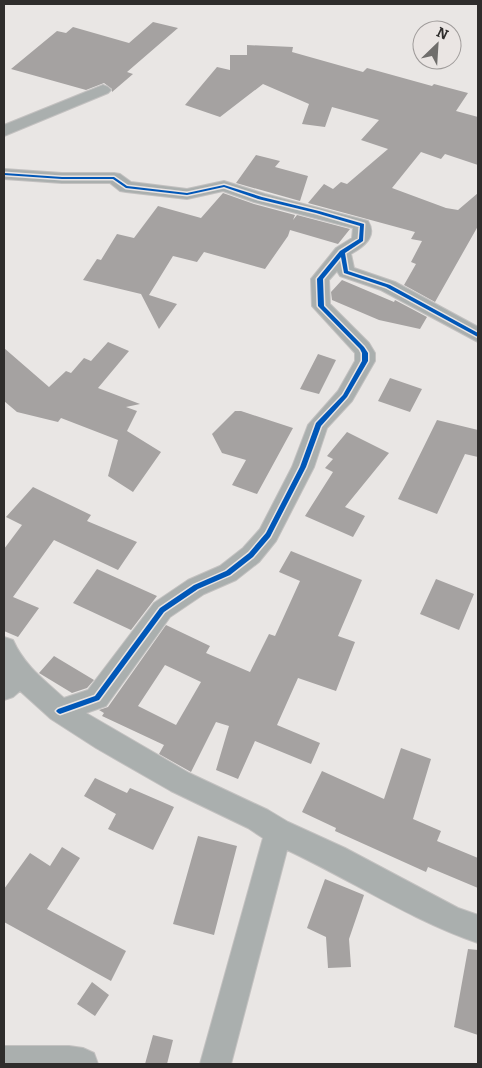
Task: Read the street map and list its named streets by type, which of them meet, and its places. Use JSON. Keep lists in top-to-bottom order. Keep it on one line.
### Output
{"north":"top right"}
